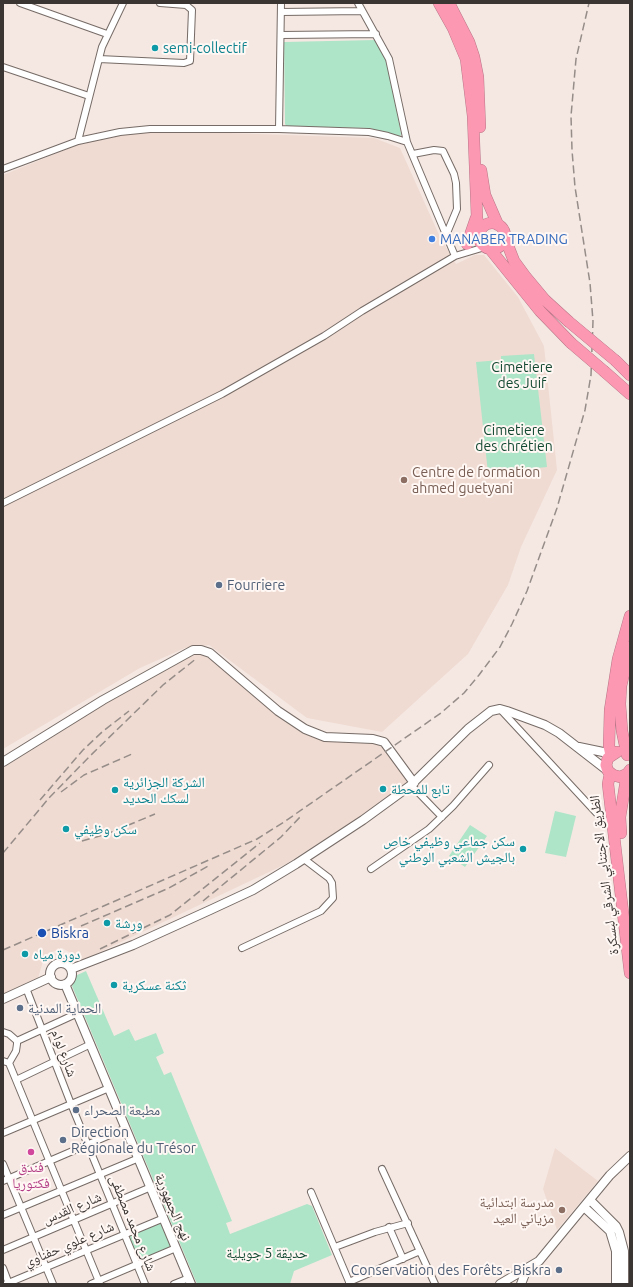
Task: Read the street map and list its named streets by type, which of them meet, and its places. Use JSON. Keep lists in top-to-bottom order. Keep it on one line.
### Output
{"streets":{"highway":["الطريق الاجتنابي الشرقي لبسكرة"],"main road":["نهج الجمهورية"],"street":["شارع لوام","شارع القدس","شارع محمد مصطفى","شارع علوي حفناوي"]},"crossings":[["شارع لوام","شارع محمد مصطفى"],["نهج الجمهورية","شارع القدس"],["نهج الجمهورية","شارع علوي حفناوي"],["شارع القدس","شارع محمد مصطفى"],["شارع محمد مصطفى","شارع علوي حفناوي"]],"parks":["Cimetiere des Juif","Cimetiere des chrétien","حديقة 5 جويلية"],"places":["semi-collectif","MANABER TRADING","Centre de formation ahmed guetyani","Fourriere","تابع للمحطة","الشركة الجزائرية لسكك الحديد","سكن وظيفي","سكن جماعي وظيفي خاص بالجيش الشعبي الوطني","ورشة","Biskra","دورة مياه","ثكنة عسكرية","الحماية المدنية","مطبعة الصحراء","Direction Régionale du Trésor","فندق فكتوريا","مدرسة ابتدائية مزياني العيد","Conservation des Forêts - Biskra"]}
